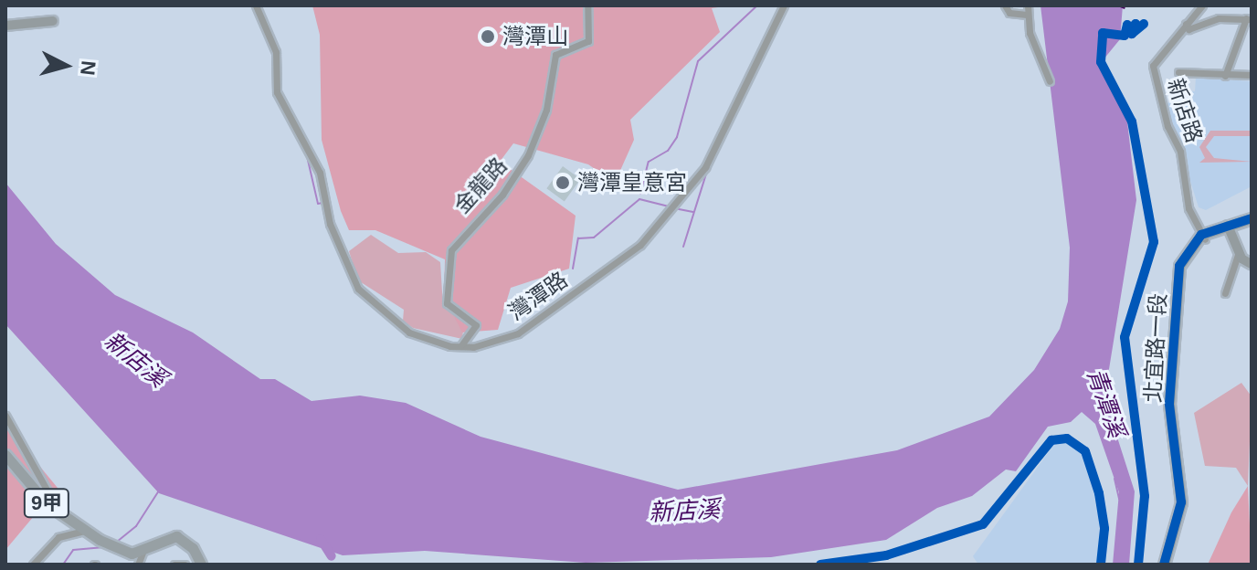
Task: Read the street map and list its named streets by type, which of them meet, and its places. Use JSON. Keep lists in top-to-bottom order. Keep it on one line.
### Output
{"streets":{"main road":["北宜路一段","9甲"],"street":["新店路","金龍路","灣潭路"]},"crossings":[["新店路","北宜路一段"],["金龍路","灣潭路"]],"water":["新店溪","青潭溪"],"places":["灣潭山","灣潭皇意宮"],"north":"right"}
